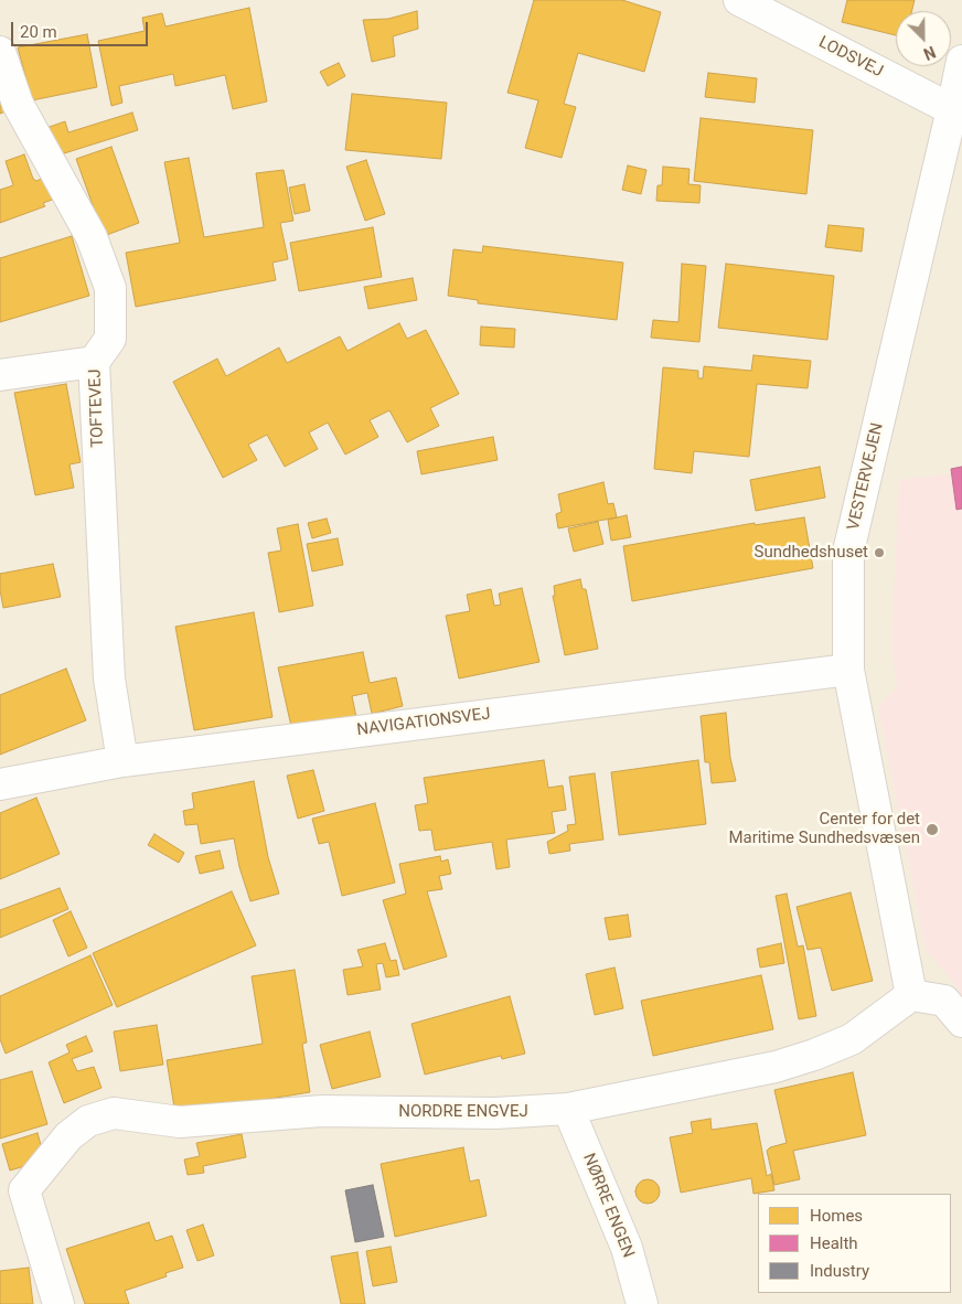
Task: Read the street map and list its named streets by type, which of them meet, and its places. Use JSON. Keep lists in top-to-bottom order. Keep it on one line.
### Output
{"streets":{"street":["LODSVEJ","TOFTEVEJ","VESTERVEJEN","NAVIGATIONSVEJ","NORDRE ENGVEJ","NØRRE ENGEN"]},"crossings":[["LODSVEJ","VESTERVEJEN"],["TOFTEVEJ","NAVIGATIONSVEJ"],["VESTERVEJEN","NAVIGATIONSVEJ"],["VESTERVEJEN","NORDRE ENGVEJ"],["NORDRE ENGVEJ","NØRRE ENGEN"]],"places":["Sundhedshuset","Center for det Maritime Sundhedsvæsen"],"legend":["Homes","Health","Industry"],"scale_bar":"20 m","north":"bottom right"}
